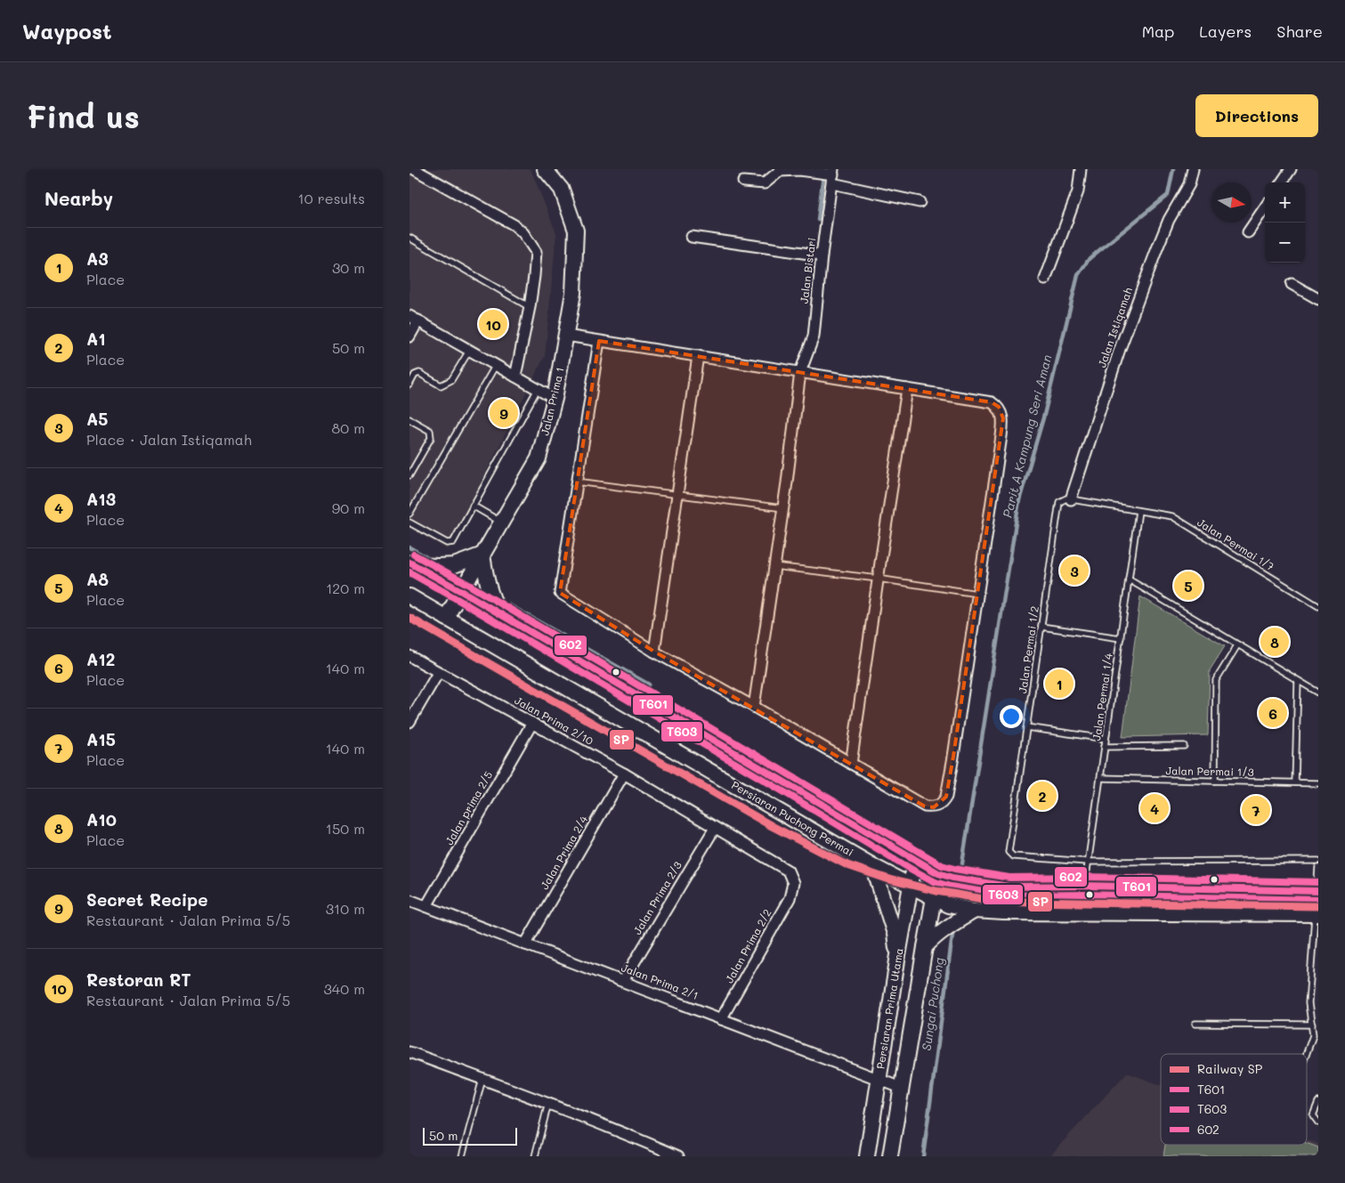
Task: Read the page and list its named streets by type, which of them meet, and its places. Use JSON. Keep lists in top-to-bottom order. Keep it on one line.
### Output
{"streets":{"main road":["Jalan Prima 1","Persiaran Puchong Permai","Persiaran Prima Utama"],"street":["Jalan Bistari","Jalan Istiqamah","Jalan Prima 2/10","Jalan prima 2/5","Jalan Prima 2/4","Jalan Prima 2/3","Jalan Prima 2/2","Jalan Prima 2/1"],"lane":["Jalan Permai 1/7","Jalan Permai 1/2","Jalan Permai 1/4","Jalan Permai 1/3"]},"crossings":[["Jalan Istiqamah","Jalan Permai 1/2"],["Jalan Prima 1","Persiaran Puchong Permai"],["Jalan Permai 1/7","Jalan Permai 1/4"],["Jalan Permai 1/2","Jalan Permai 1/4"],["Jalan Permai 1/4","Jalan Permai 1/3"],["Jalan Prima 2/10","Jalan prima 2/5"],["Jalan Prima 2/10","Jalan Prima 2/4"],["Jalan Prima 2/10","Jalan Prima 2/3"],["Jalan Prima 2/10","Jalan Prima 2/2"],["Jalan prima 2/5","Jalan Prima 2/1"],["Persiaran Puchong Permai","Persiaran Prima Utama"],["Jalan Prima 2/4","Jalan Prima 2/1"],["Jalan Prima 2/3","Jalan Prima 2/1"],["Jalan Prima 2/2","Jalan Prima 2/1"],["Jalan Prima 2/1","Persiaran Prima Utama"]],"water":["Parit A Kampung Seri Aman","Sungai Puchong"],"lines":["transit line 602","transit line T601","transit line T603","rail line SP"],"legend":["Railway SP","T601","T603","602"],"scale_bar":"50 m","north":"right","page":{"header":"Waypost","nav":["Map","Layers","Share"],"buttons":"Directions","title":"Find us","heading":["Nearby","10 results"],"map_buttons":["+","−"],"list":[{"mark":"1","name":"A3","note":"Place","value":"30 m"},{"mark":"2","name":"A1","note":"Place","value":"50 m"},{"mark":"3","name":"A5","note":"Place · Jalan Istiqamah","value":"80 m"},{"mark":"4","name":"A13","note":"Place","value":"90 m"},{"mark":"5","name":"A8","note":"Place","value":"120 m"},{"mark":"6","name":"A12","note":"Place","value":"140 m"},{"mark":"7","name":"A15","note":"Place","value":"140 m"},{"mark":"8","name":"A10","note":"Place","value":"150 m"},{"mark":"9","name":"Secret Recipe","note":"Restaurant · Jalan Prima 5/5","value":"310 m"},{"mark":"10","name":"Restoran RT","note":"Restaurant · Jalan Prima 5/5","value":"340 m"}],"pins":["10","9","3","5","8","1","6","2","4","7"],"scale":"50 m"}}
